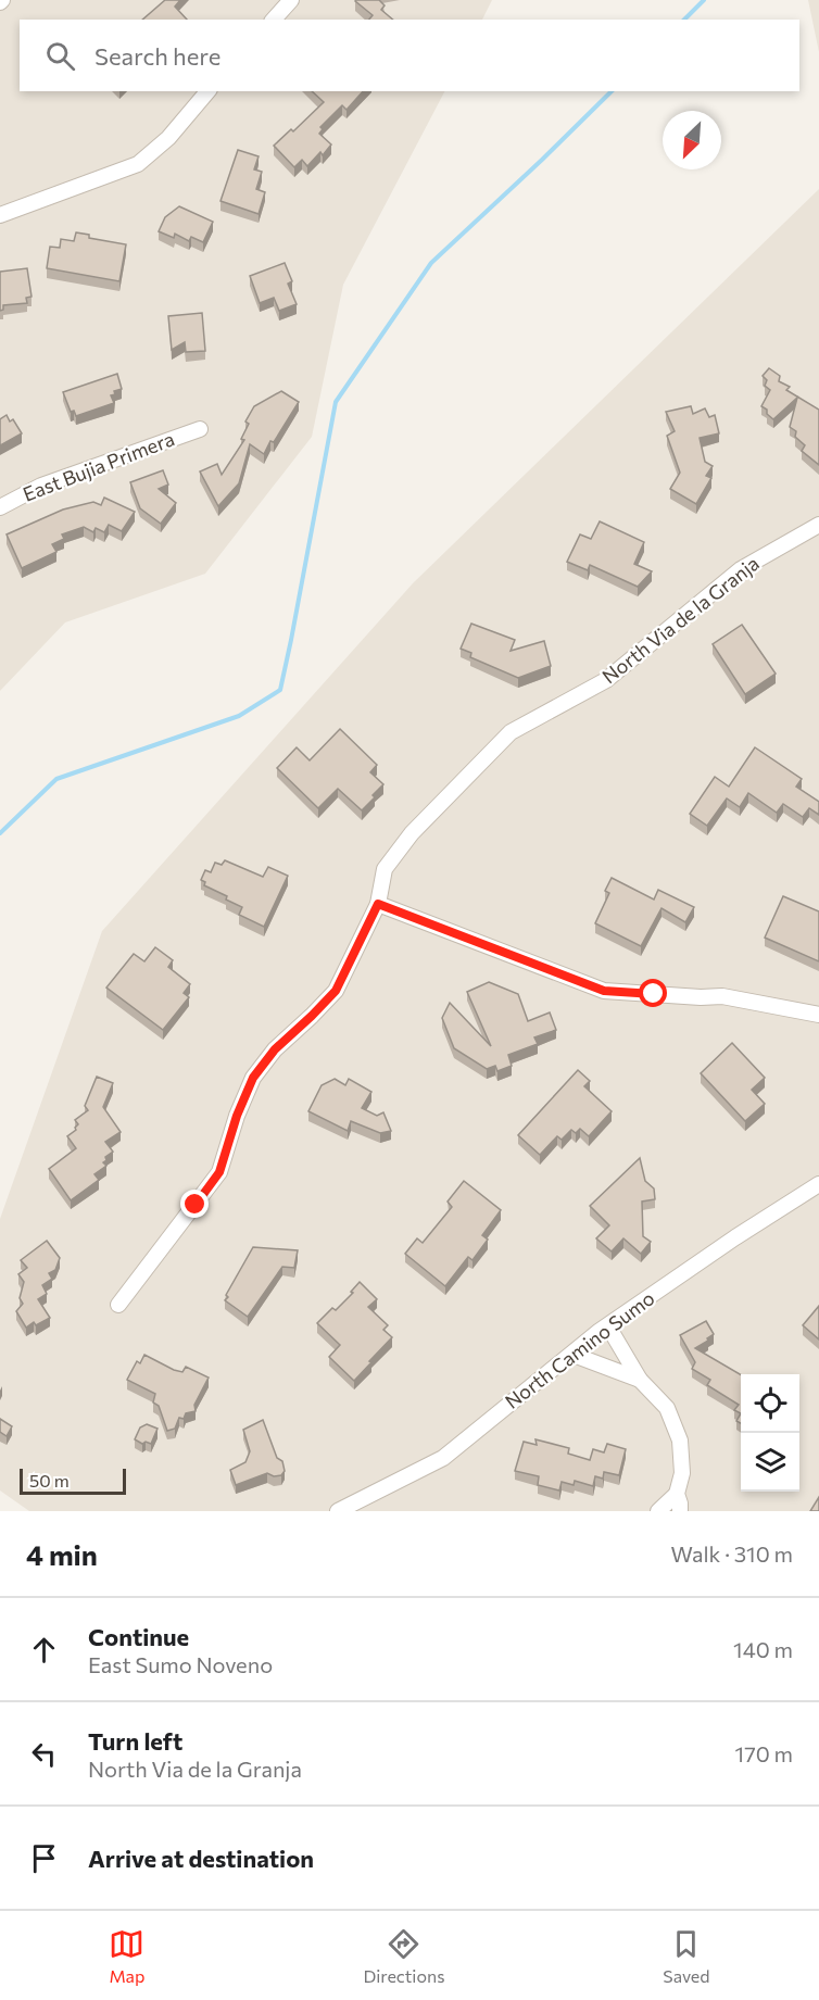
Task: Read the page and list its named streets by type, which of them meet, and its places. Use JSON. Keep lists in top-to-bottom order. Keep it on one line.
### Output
{"streets":{"street":["East Bujia Primera","North Via de la Granja","North Camino Sumo"]},"scale_bar":"50 m","north":"bottom left","page":{"search":"Search here","scale":"50 m","heading":["4 min","Walk · 310 m"],"list":[["Continue","East Sumo Noveno","140 m"],["Turn left","North Via de la Granja","170 m"],"Arrive at destination"],"nav":["Map","Directions","Saved"]}}
